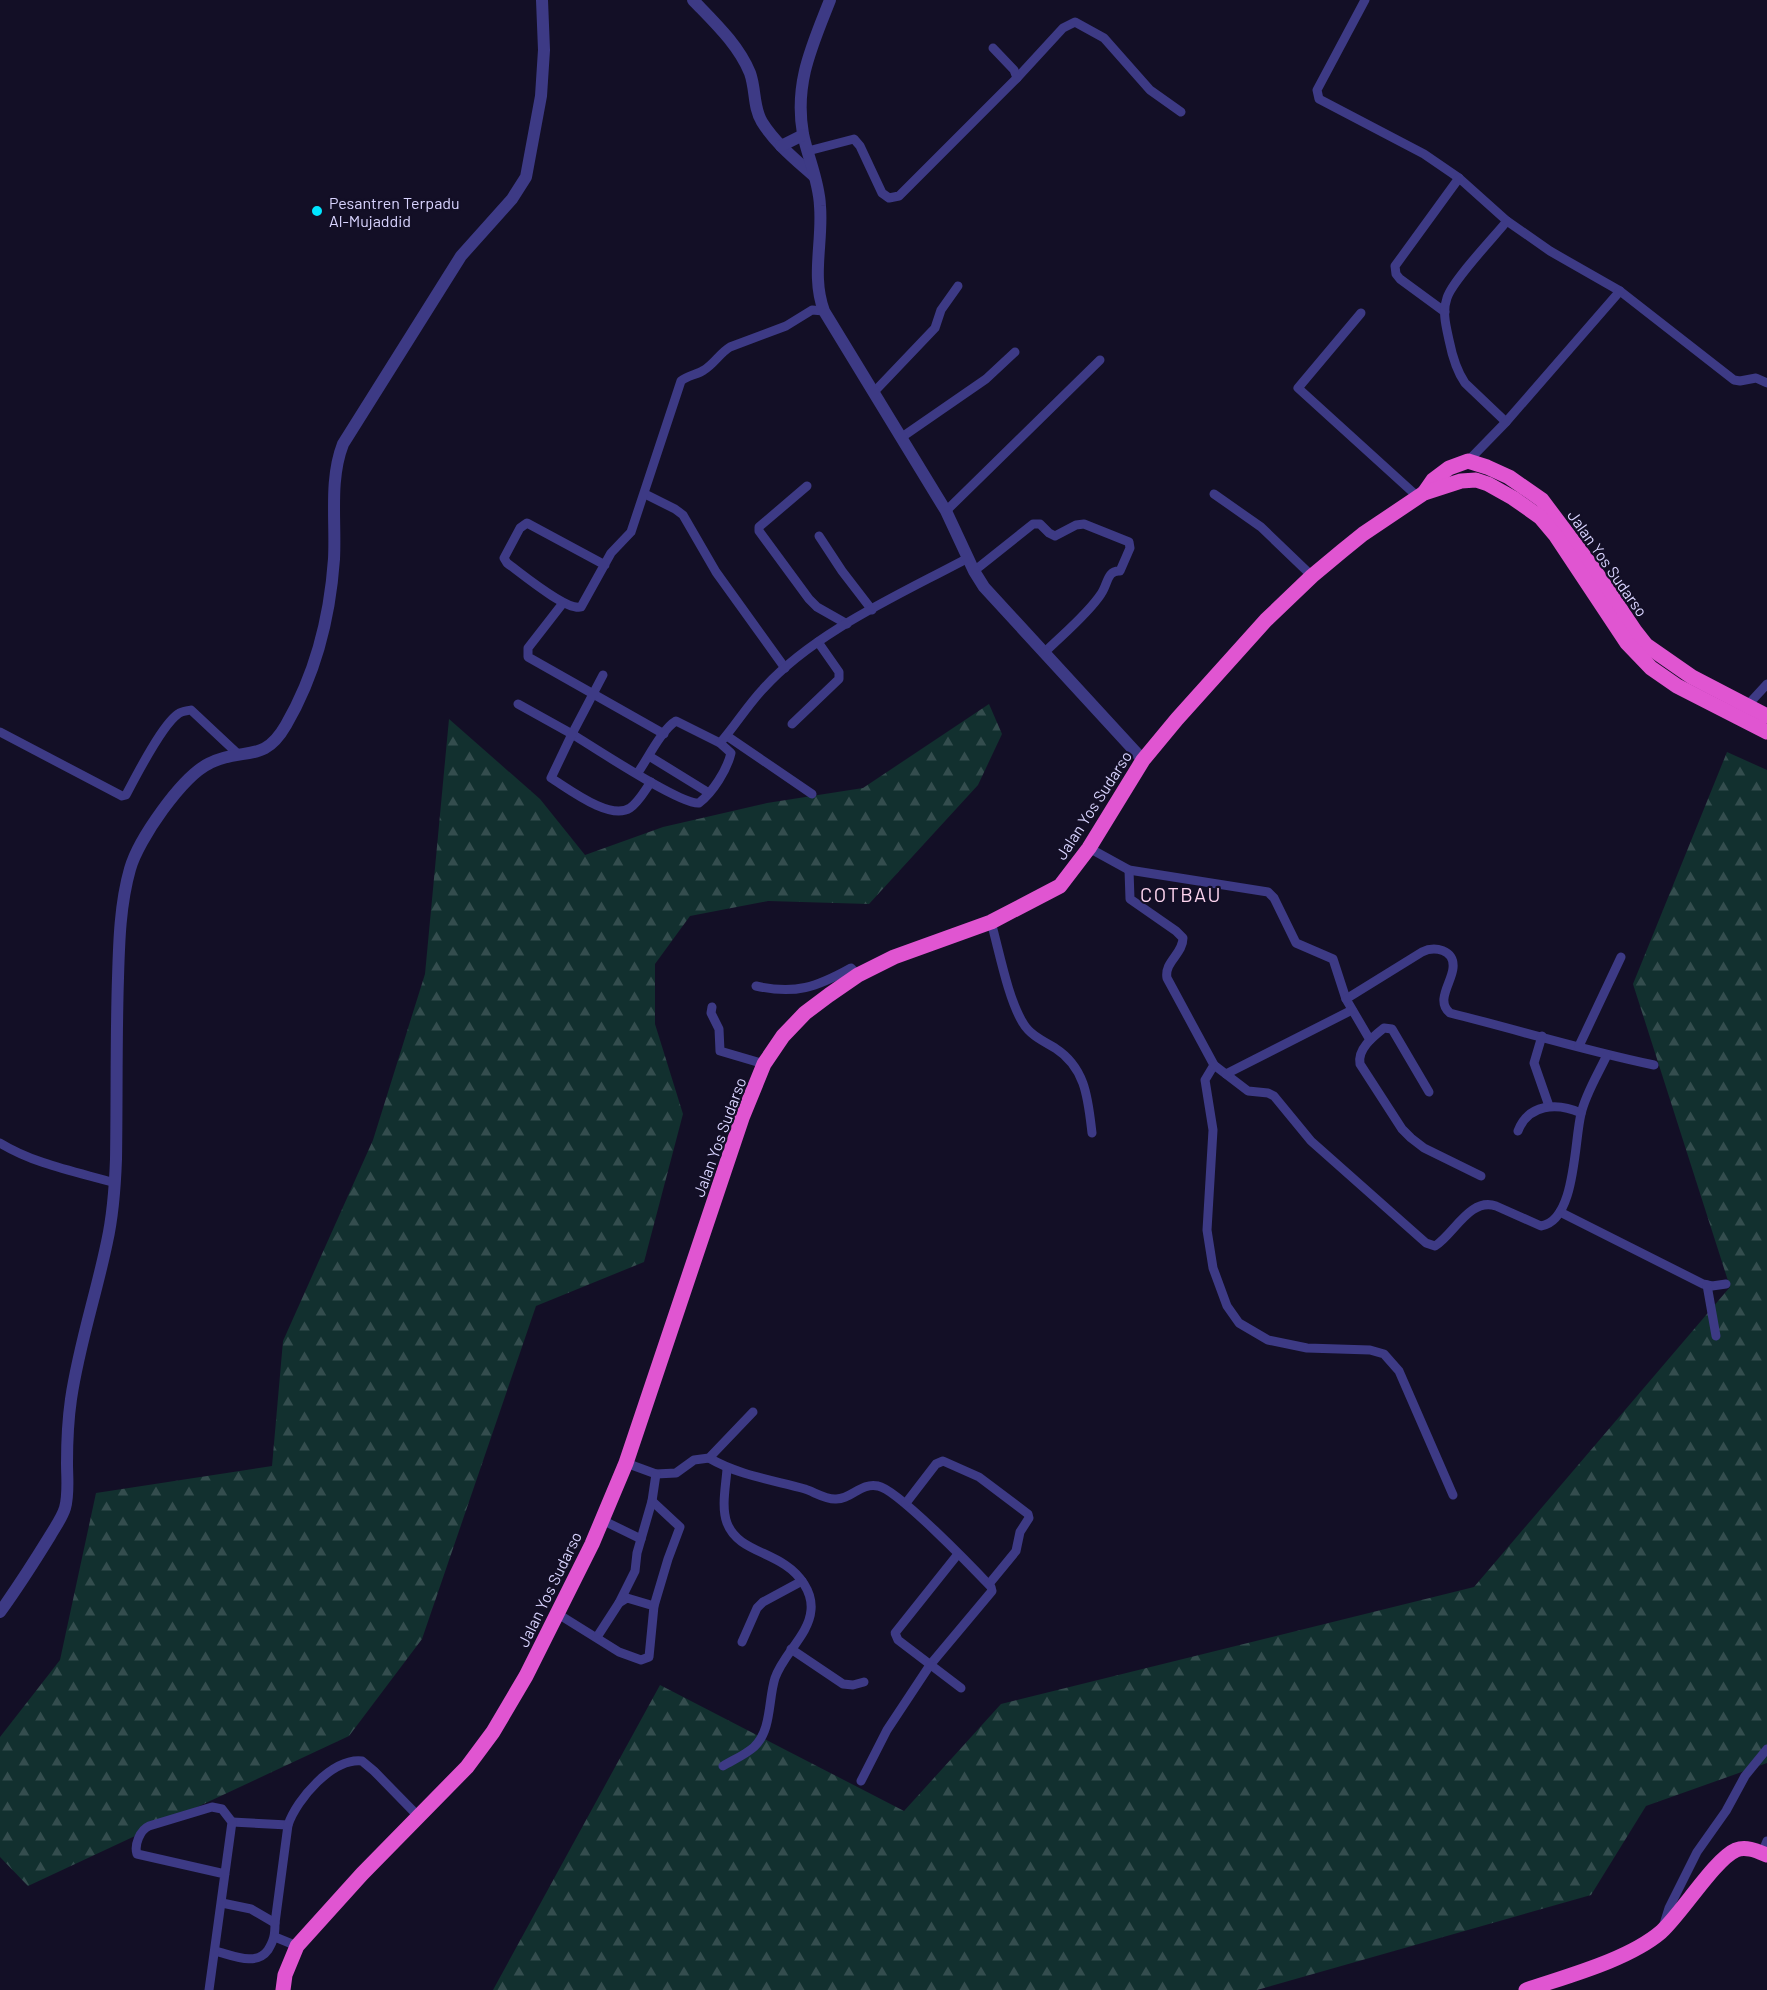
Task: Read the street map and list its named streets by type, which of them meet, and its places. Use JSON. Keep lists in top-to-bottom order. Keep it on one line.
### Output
{"streets":{"highway":["Jalan Yos Sudarso"]},"districts":["COTBAU"],"places":["Pesantren Terpadu Al-Mujaddid"]}
